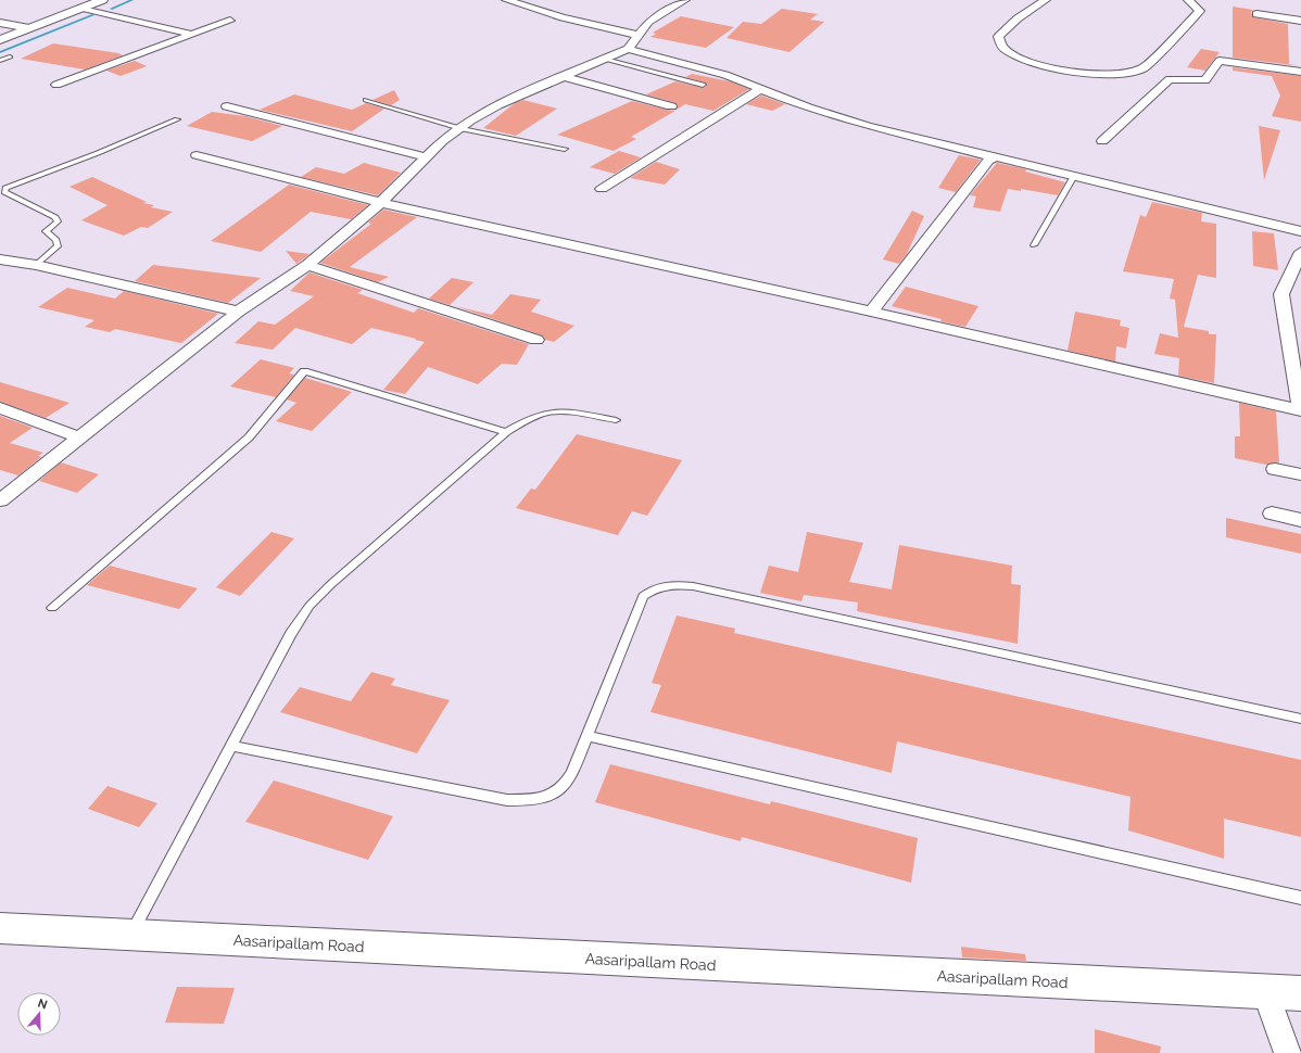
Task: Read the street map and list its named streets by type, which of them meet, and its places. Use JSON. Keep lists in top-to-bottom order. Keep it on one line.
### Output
{"streets":{"main road":["Aasaripallam Road"]},"north":"top"}
